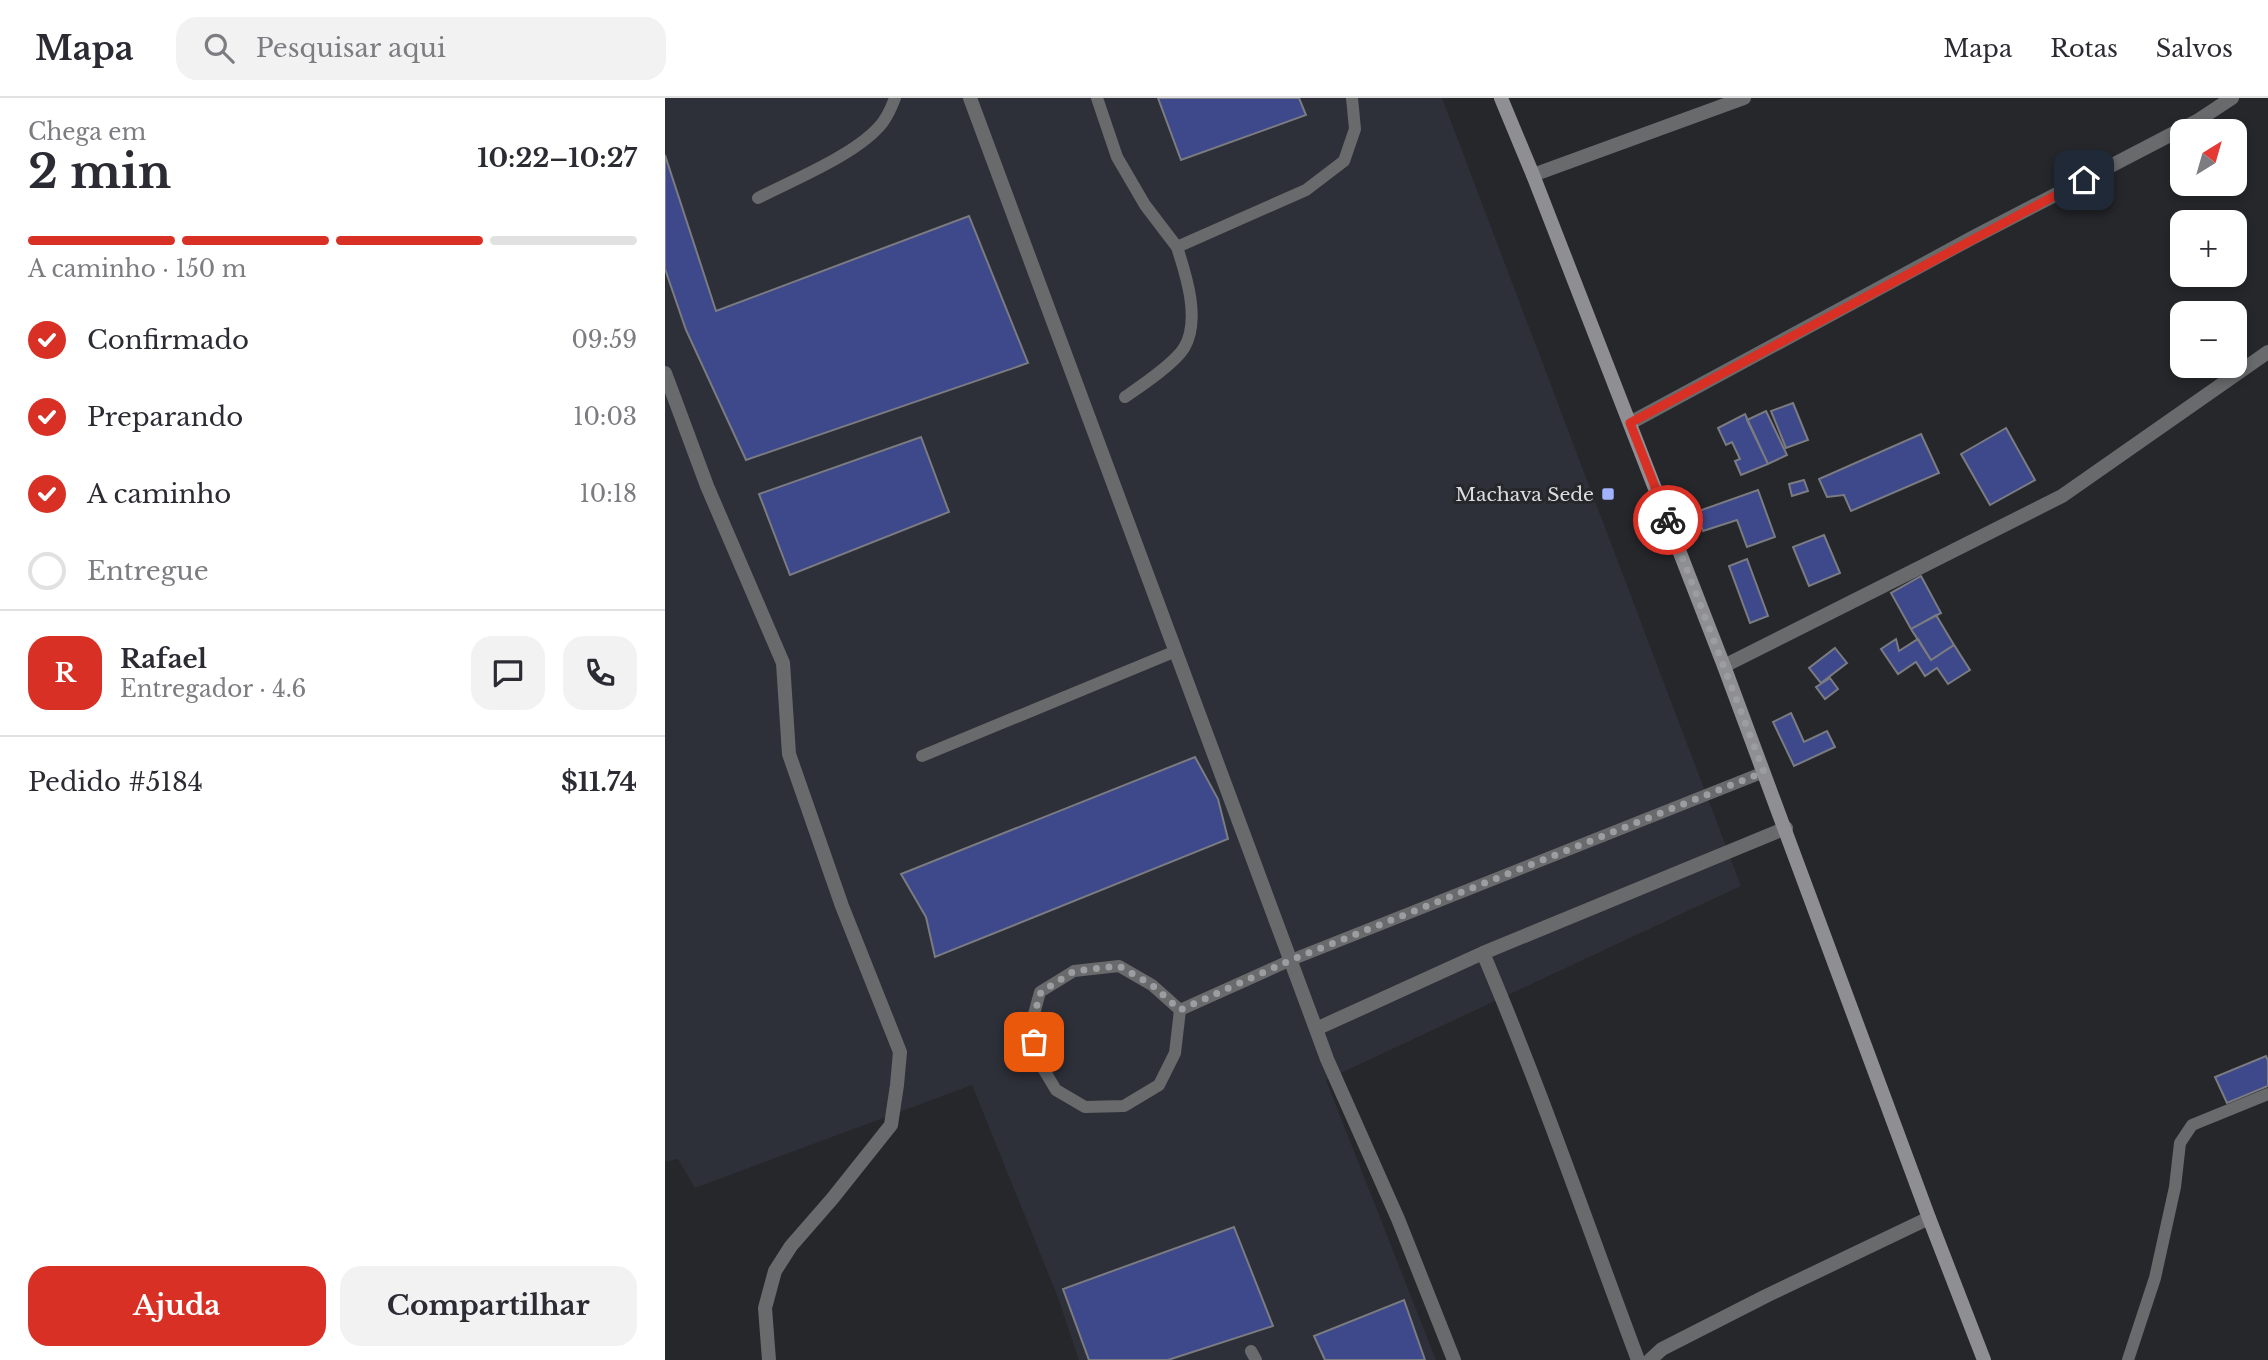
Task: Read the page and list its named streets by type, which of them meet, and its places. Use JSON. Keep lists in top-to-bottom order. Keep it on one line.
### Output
{"places":{"transit":["Machava Sede"]},"north":"top right","page":{"header":"Mapa","search":"Pesquisar aqui","nav":["Mapa","Rotas","Salvos"],"heading":["2 min","Chega em","10:22–10:27"],"panel":["Rafael","Entregador · 4.6","Pedido #5184","$11.74"],"map_buttons":["+","−"],"bar":"A caminho · 150 m","list":[["Confirmado","09:59"],["Preparando","10:03"],["A caminho","10:18"],"Entregue"],"round":"R","buttons":["Ajuda","Compartilhar"]}}
